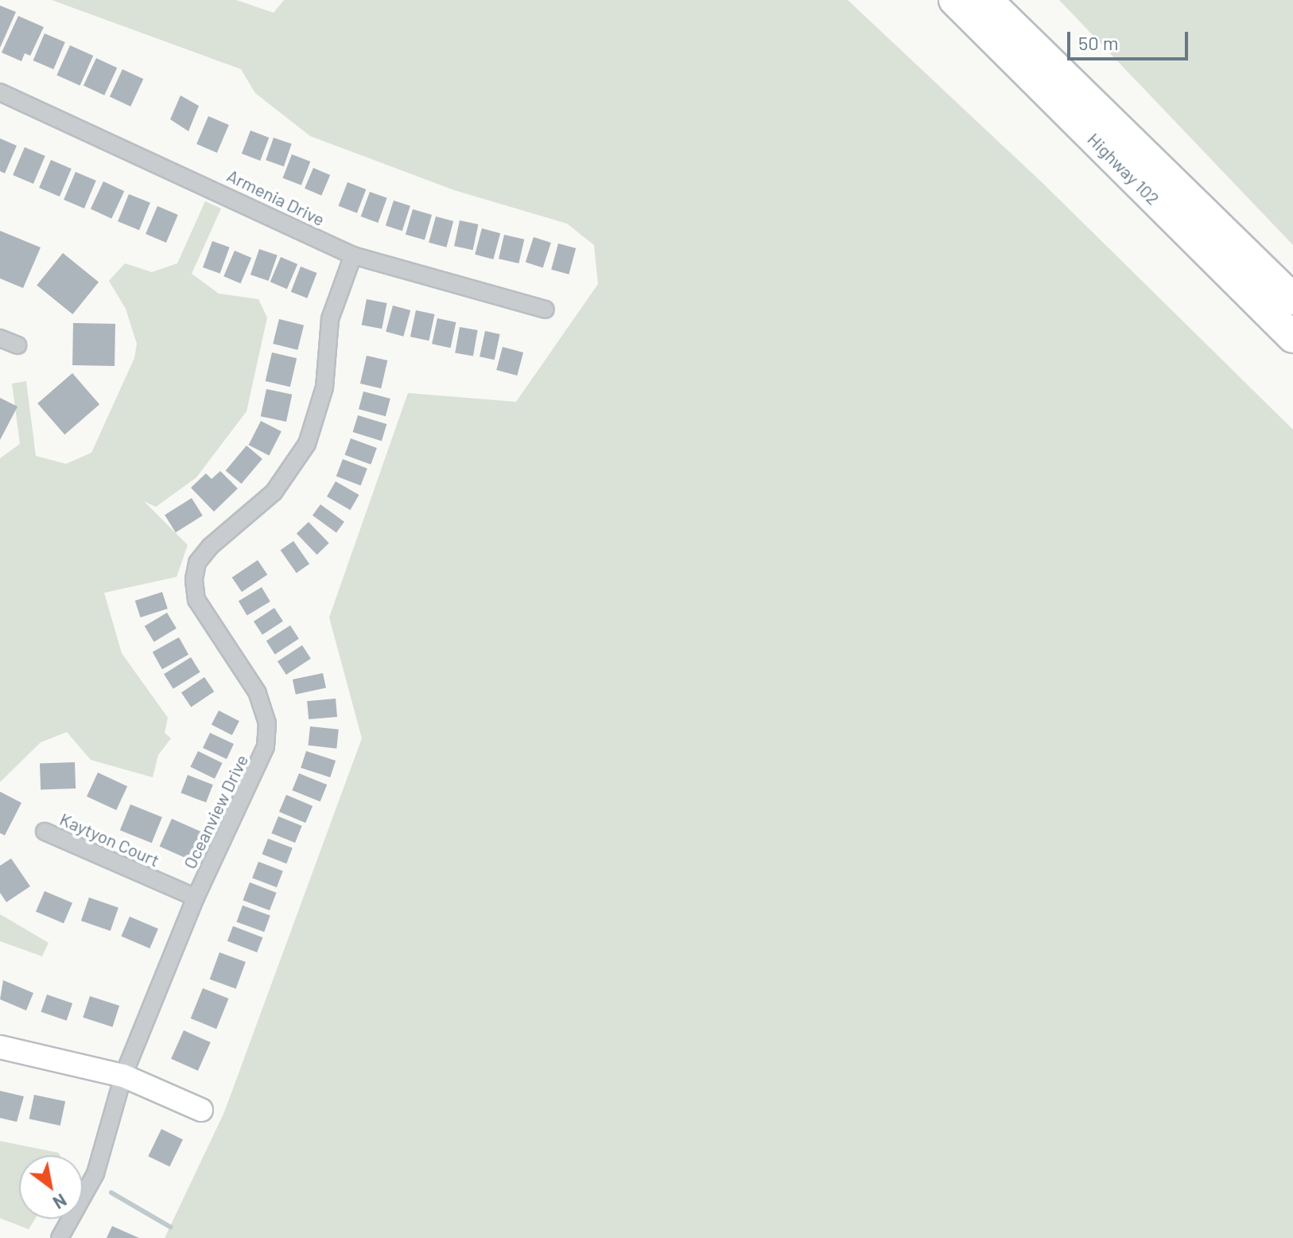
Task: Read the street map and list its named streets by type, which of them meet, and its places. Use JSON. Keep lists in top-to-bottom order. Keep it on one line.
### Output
{"streets":{"highway":["Highway 102"],"street":["Armenia Drive","Oceanview Drive","Kaytyon Court"]},"crossings":[["Armenia Drive","Oceanview Drive"],["Oceanview Drive","Kaytyon Court"]],"scale_bar":"50 m","north":"bottom right"}
